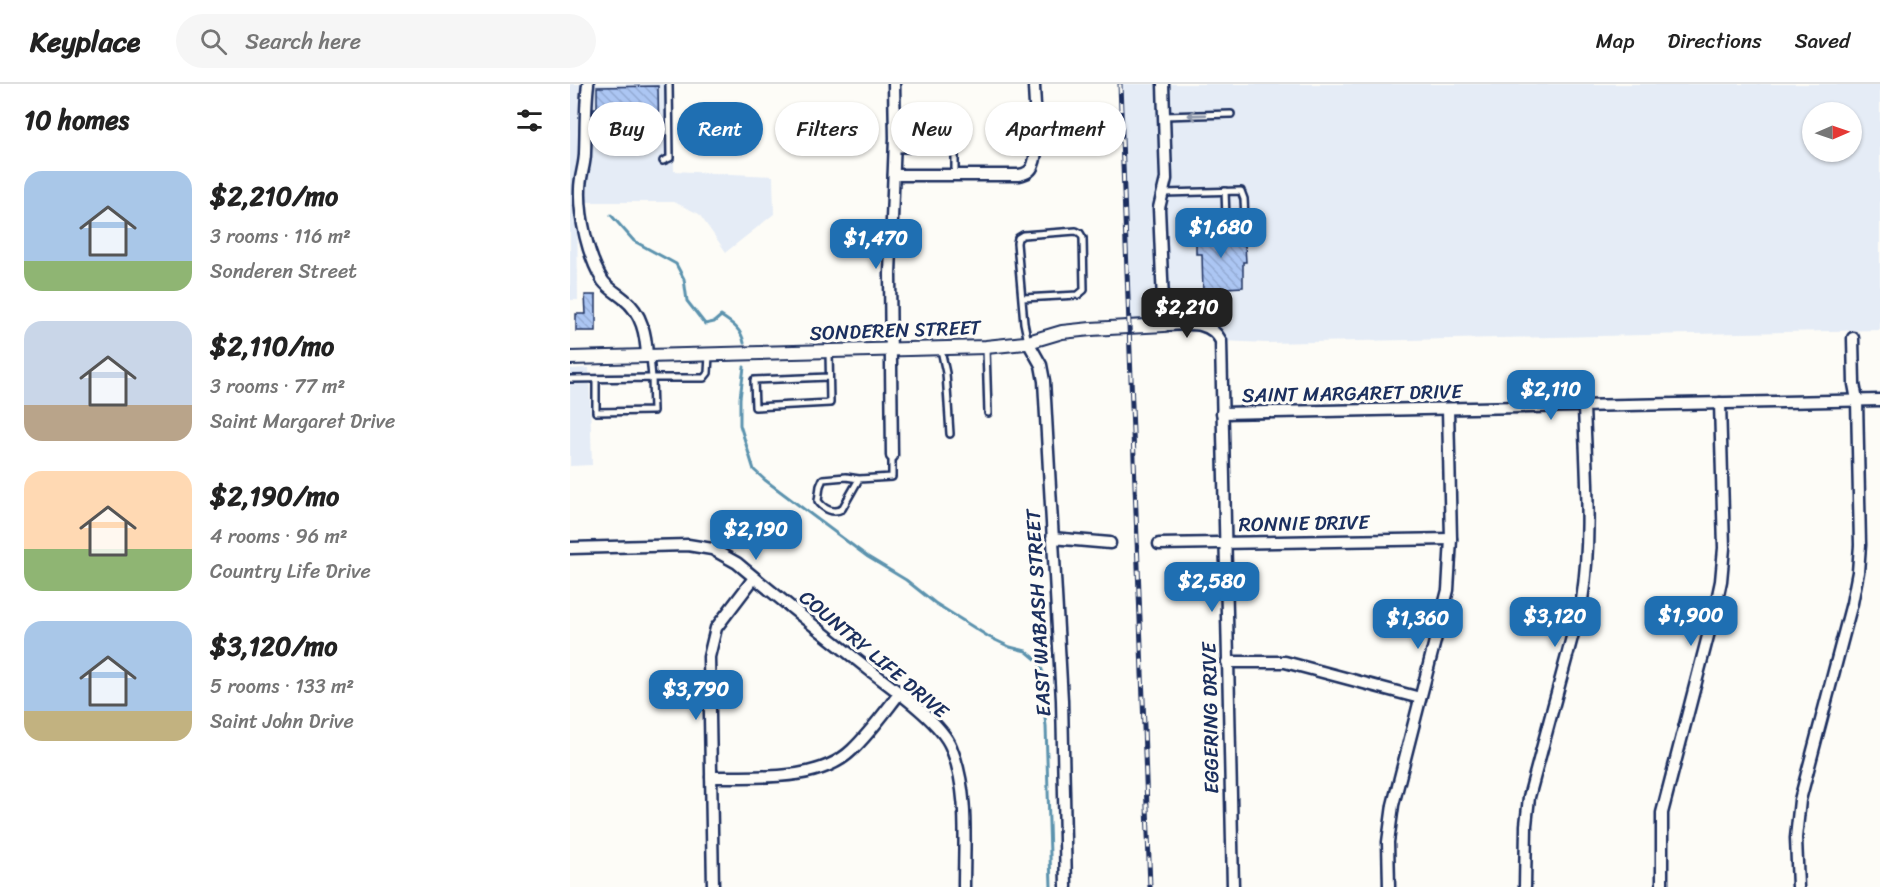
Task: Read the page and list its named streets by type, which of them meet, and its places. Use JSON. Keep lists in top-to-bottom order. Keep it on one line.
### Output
{"streets":{"street":["SONDEREN STREET","SAINT MARGARET DRIVE","RONNIE DRIVE","EAST WABASH STREET","COUNTRY LIFE DRIVE","EGGERING DRIVE"]},"crossings":[["SONDEREN STREET","EAST WABASH STREET"],["SONDEREN STREET","EGGERING DRIVE"],["SAINT MARGARET DRIVE","EGGERING DRIVE"],["RONNIE DRIVE","EGGERING DRIVE"]],"north":"right","page":{"header":"Keyplace","search":"Search here","nav":["Map","Directions","Saved"],"heading":"10 homes","chip":["Buy","Rent","Filters","New","Apartment"],"list":[{"name":"$2,210/mo","note":"3 rooms · 116 m² · Sonderen Street"},{"name":"$2,110/mo","note":"3 rooms · 77 m² · Saint Margaret Drive"},{"name":"$2,190/mo","note":"4 rooms · 96 m² · Country Life Drive"},{"name":"$3,120/mo","note":"5 rooms · 133 m² · Saint John Drive"}],"price":["$1,680","$1,470","$2,210","$2,110","$2,190","$2,580","$1,900","$3,120","$1,360","$3,790"]}}
